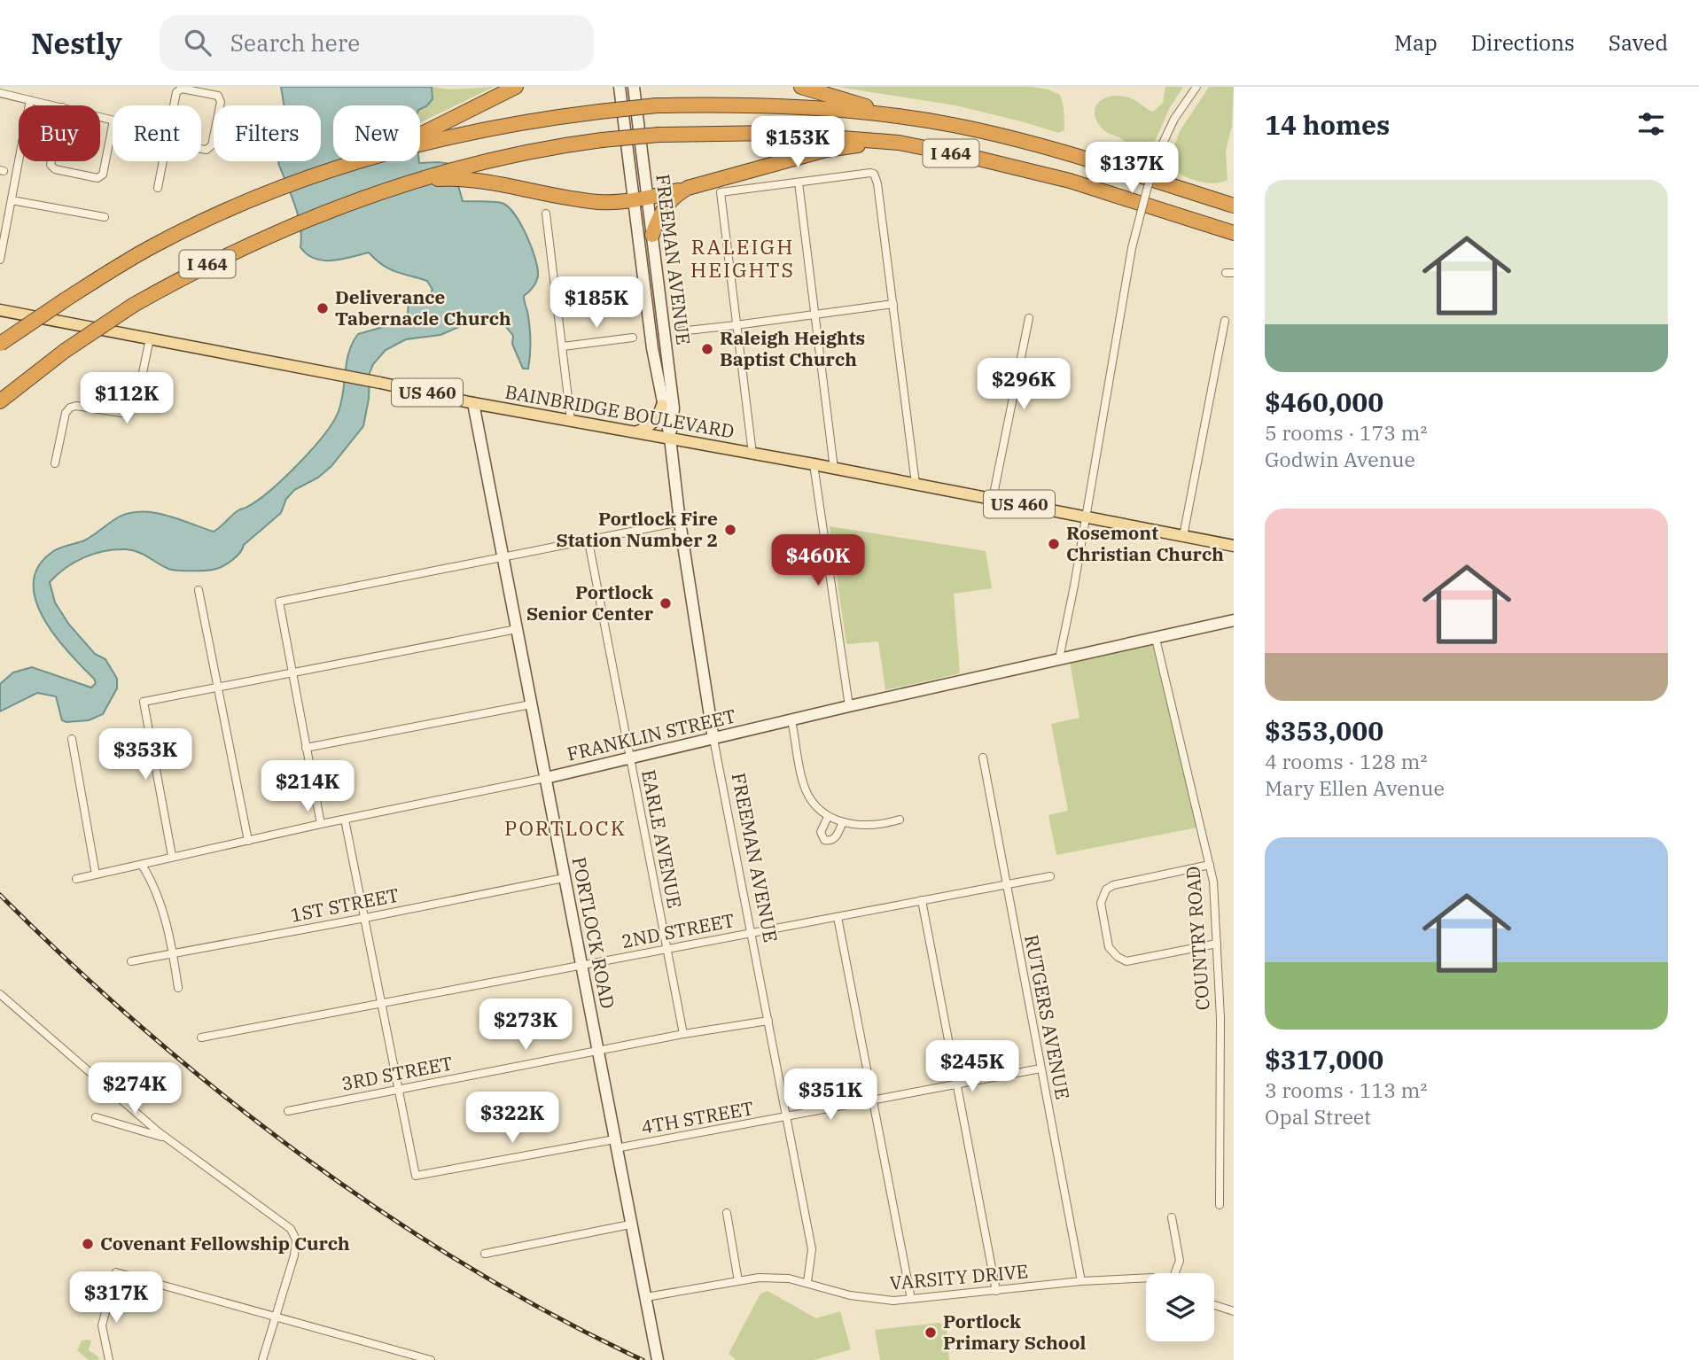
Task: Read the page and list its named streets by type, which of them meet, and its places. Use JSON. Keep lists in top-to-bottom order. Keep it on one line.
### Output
{"streets":{"highway":["I 464"],"main road":["FREEMAN AVENUE","US 460","BAINBRIDGE BOULEVARD","FRANKLIN STREET","PORTLOCK ROAD"],"street":["EARLE AVENUE","1ST STREET","2ND STREET","COUNTRY ROAD","RUTGERS AVENUE","3RD STREET","4TH STREET","VARSITY DRIVE"]},"crossings":[["FREEMAN AVENUE","BAINBRIDGE BOULEVARD"],["FREEMAN AVENUE","FRANKLIN STREET"],["FREEMAN AVENUE","2ND STREET"],["FREEMAN AVENUE","3RD STREET"],["FREEMAN AVENUE","4TH STREET"],["FREEMAN AVENUE","VARSITY DRIVE"],["BAINBRIDGE BOULEVARD","PORTLOCK ROAD"],["FRANKLIN STREET","EARLE AVENUE"],["FRANKLIN STREET","PORTLOCK ROAD"],["FRANKLIN STREET","COUNTRY ROAD"],["EARLE AVENUE","2ND STREET"],["EARLE AVENUE","3RD STREET"],["1ST STREET","PORTLOCK ROAD"],["2ND STREET","PORTLOCK ROAD"],["2ND STREET","RUTGERS AVENUE"],["PORTLOCK ROAD","3RD STREET"],["PORTLOCK ROAD","4TH STREET"],["PORTLOCK ROAD","VARSITY DRIVE"],["RUTGERS AVENUE","4TH STREET"],["RUTGERS AVENUE","VARSITY DRIVE"],["3RD STREET","4TH STREET"]],"districts":["RALEIGH HEIGHTS","PORTLOCK"],"places":["Deliverance Tabernacle Church","Raleigh Heights Baptist Church","Portlock Fire Station Number 2","Rosemont Christian Church","Portlock Senior Center","Covenant Fellowship Curch","Portlock Primary School"],"page":{"header":"Nestly","search":"Search here","nav":["Map","Directions","Saved"],"heading":"14 homes","chip":["Buy","Rent","Filters","New"],"price":["$153K","$137K","$185K","$296K","$112K","$460K","$353K","$214K","$273K","$245K","$274K","$351K","$322K","$317K"],"list":[{"name":"$460,000","note":"5 rooms · 173 m² · Godwin Avenue"},{"name":"$353,000","note":"4 rooms · 128 m² · Mary Ellen Avenue"},{"name":"$317,000","note":"3 rooms · 113 m² · Opal Street"}]}}
